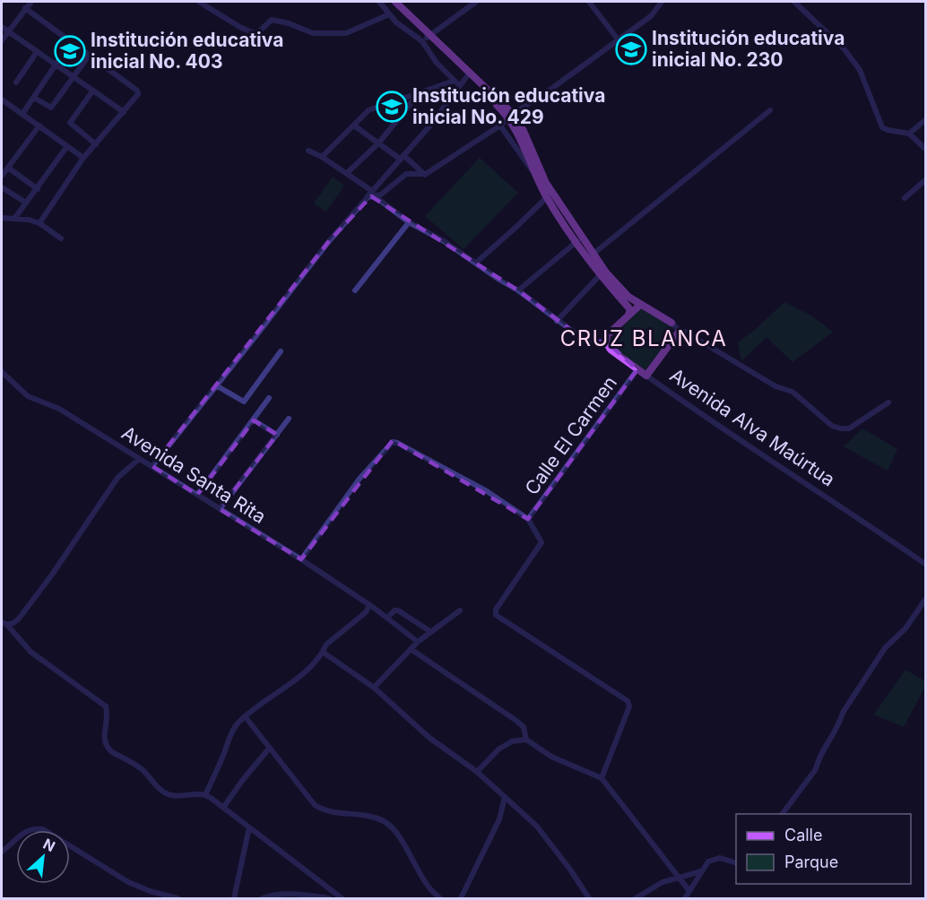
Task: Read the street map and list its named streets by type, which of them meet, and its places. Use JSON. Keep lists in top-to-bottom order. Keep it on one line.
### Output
{"streets":{"main road":["Avenida Alva Maúrtua"],"street":["Calle El Carmen","Avenida Santa Rita"]},"crossings":[["Avenida Alva Maúrtua","Calle El Carmen"]],"districts":["CRUZ BLANCA"],"places":{"school or university":["Institución educativa inicial No. 230","Institución educativa inicial No. 403","Institución educativa inicial No. 429"]},"legend":["Calle","Parque"],"north":"top right"}
